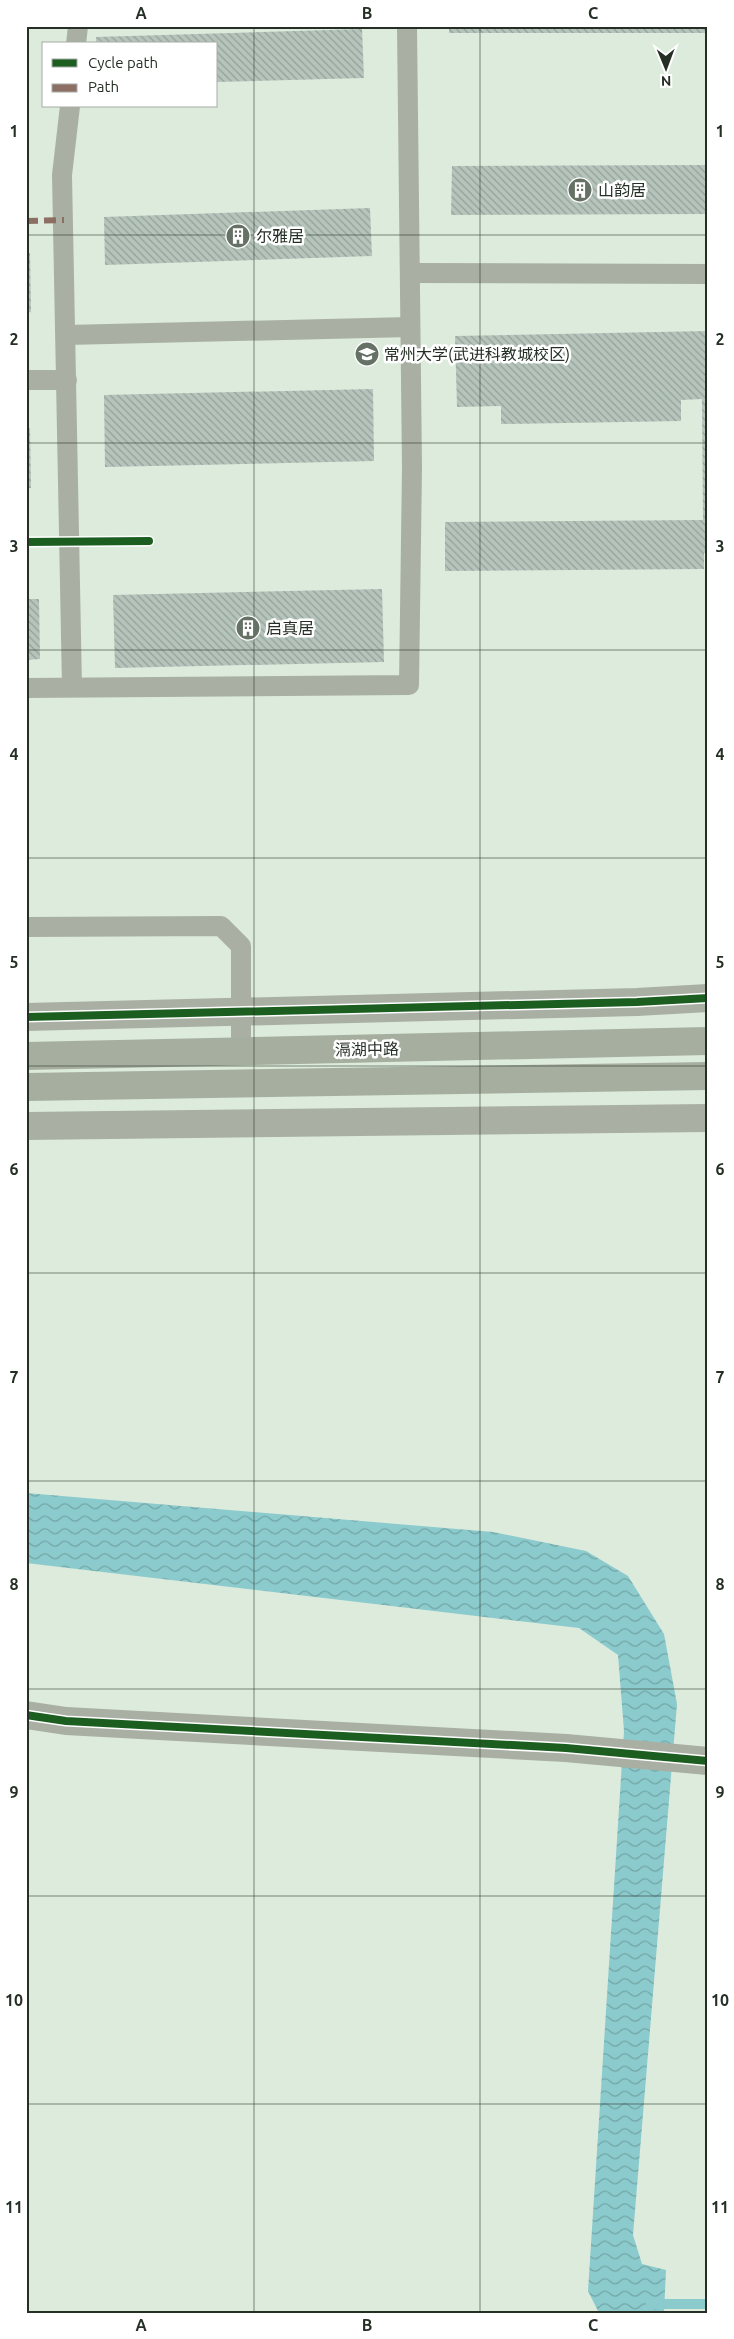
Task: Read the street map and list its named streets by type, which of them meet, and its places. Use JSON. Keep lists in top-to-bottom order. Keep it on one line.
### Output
{"streets":{"main road":["滆湖中路"]},"places":{"building":["山韵居","尔雅居","启真居"],"school or university":["常州大学(武进科教城校区)"]},"legend":["Cycle path","Path"],"north":"bottom","grid":{"columns":["A","B","C"],"rows":["1","2","3","4","5","6","7","8","9","10","11"]}}
